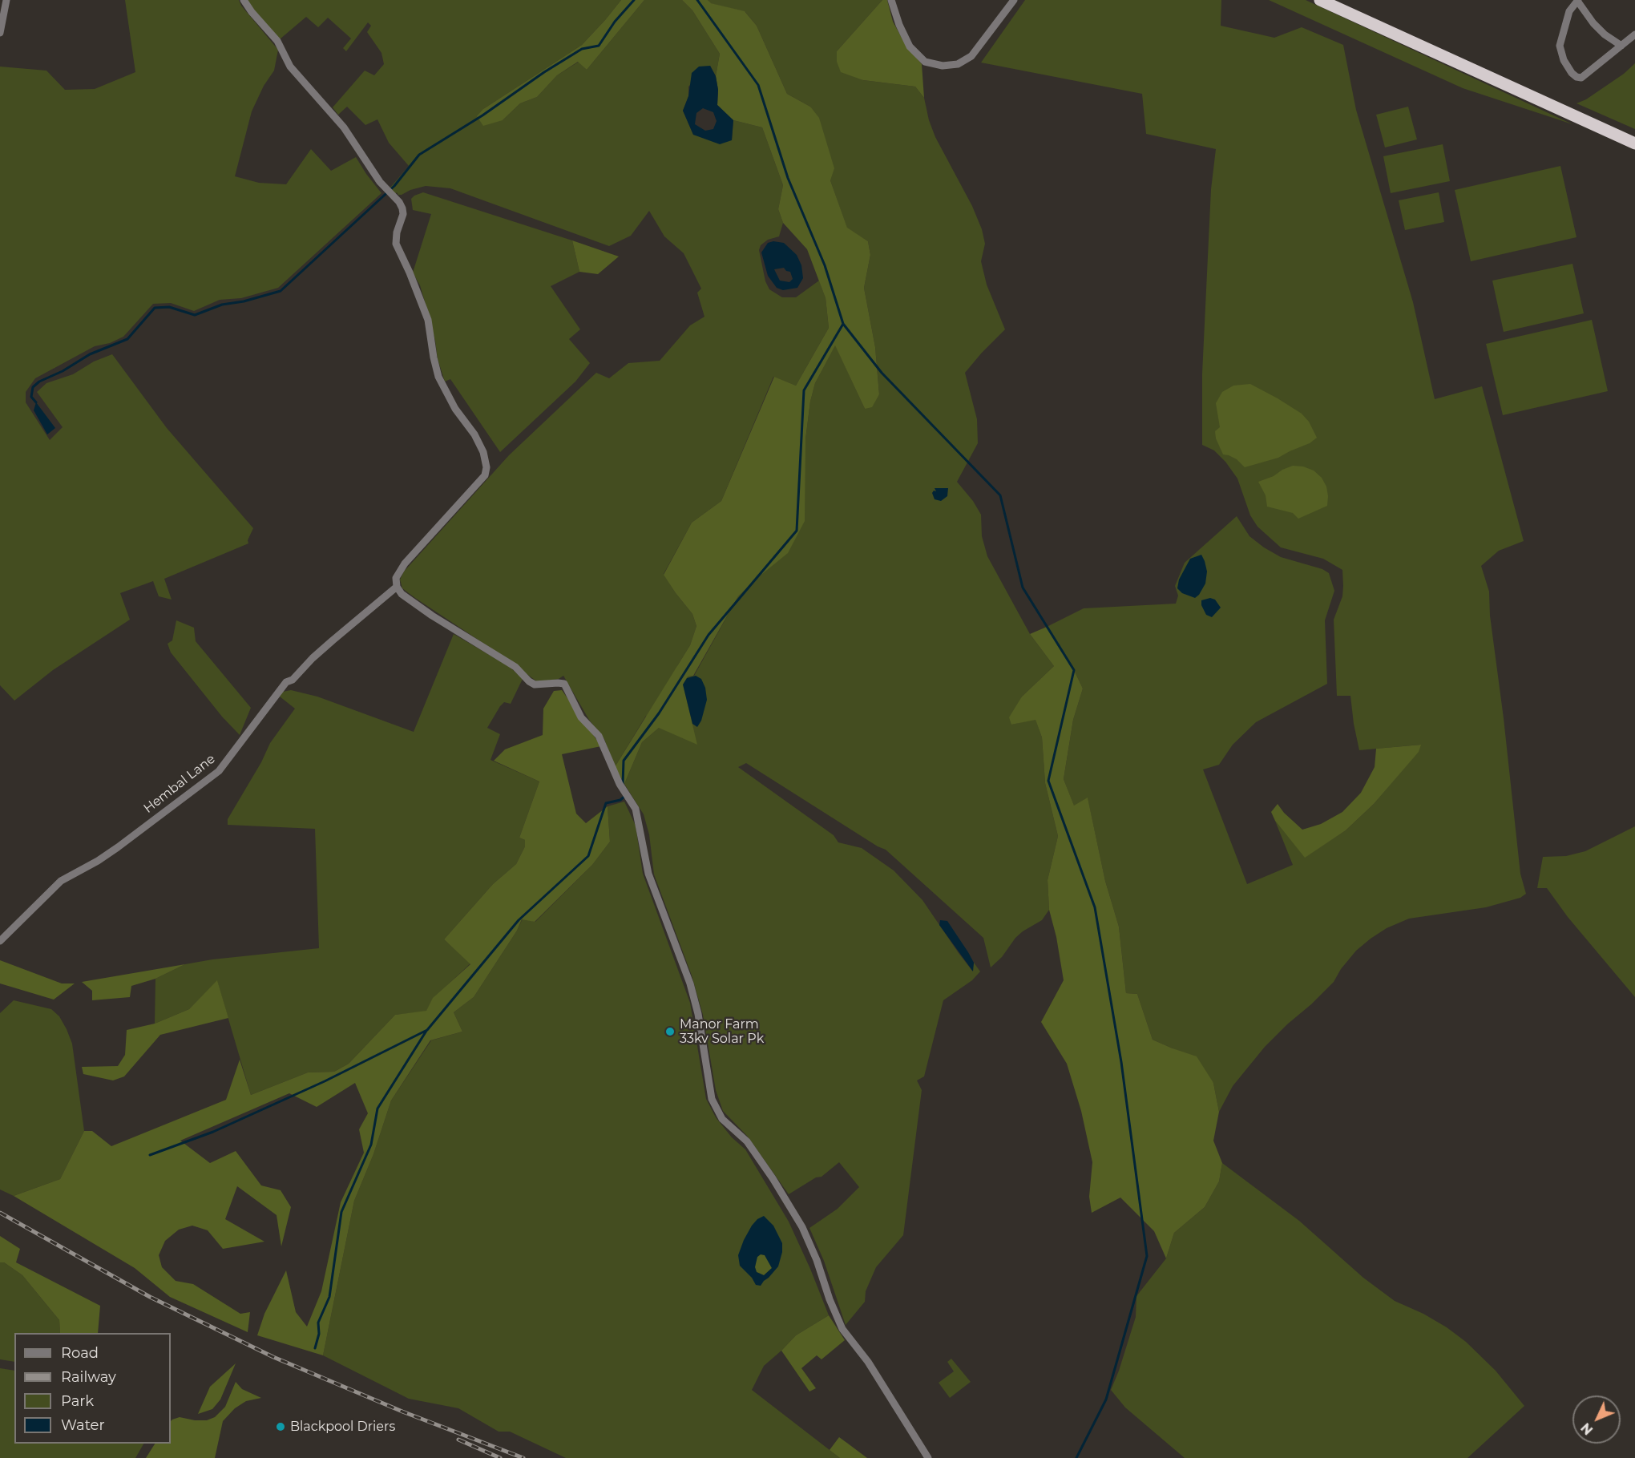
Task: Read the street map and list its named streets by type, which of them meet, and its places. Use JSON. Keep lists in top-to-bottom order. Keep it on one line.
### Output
{"streets":{"street":["Hembal Lane"]},"places":["Manor Farm 33kv Solar Pk","Blackpool Driers"],"legend":["Road","Railway","Park","Water"],"north":"bottom left"}
